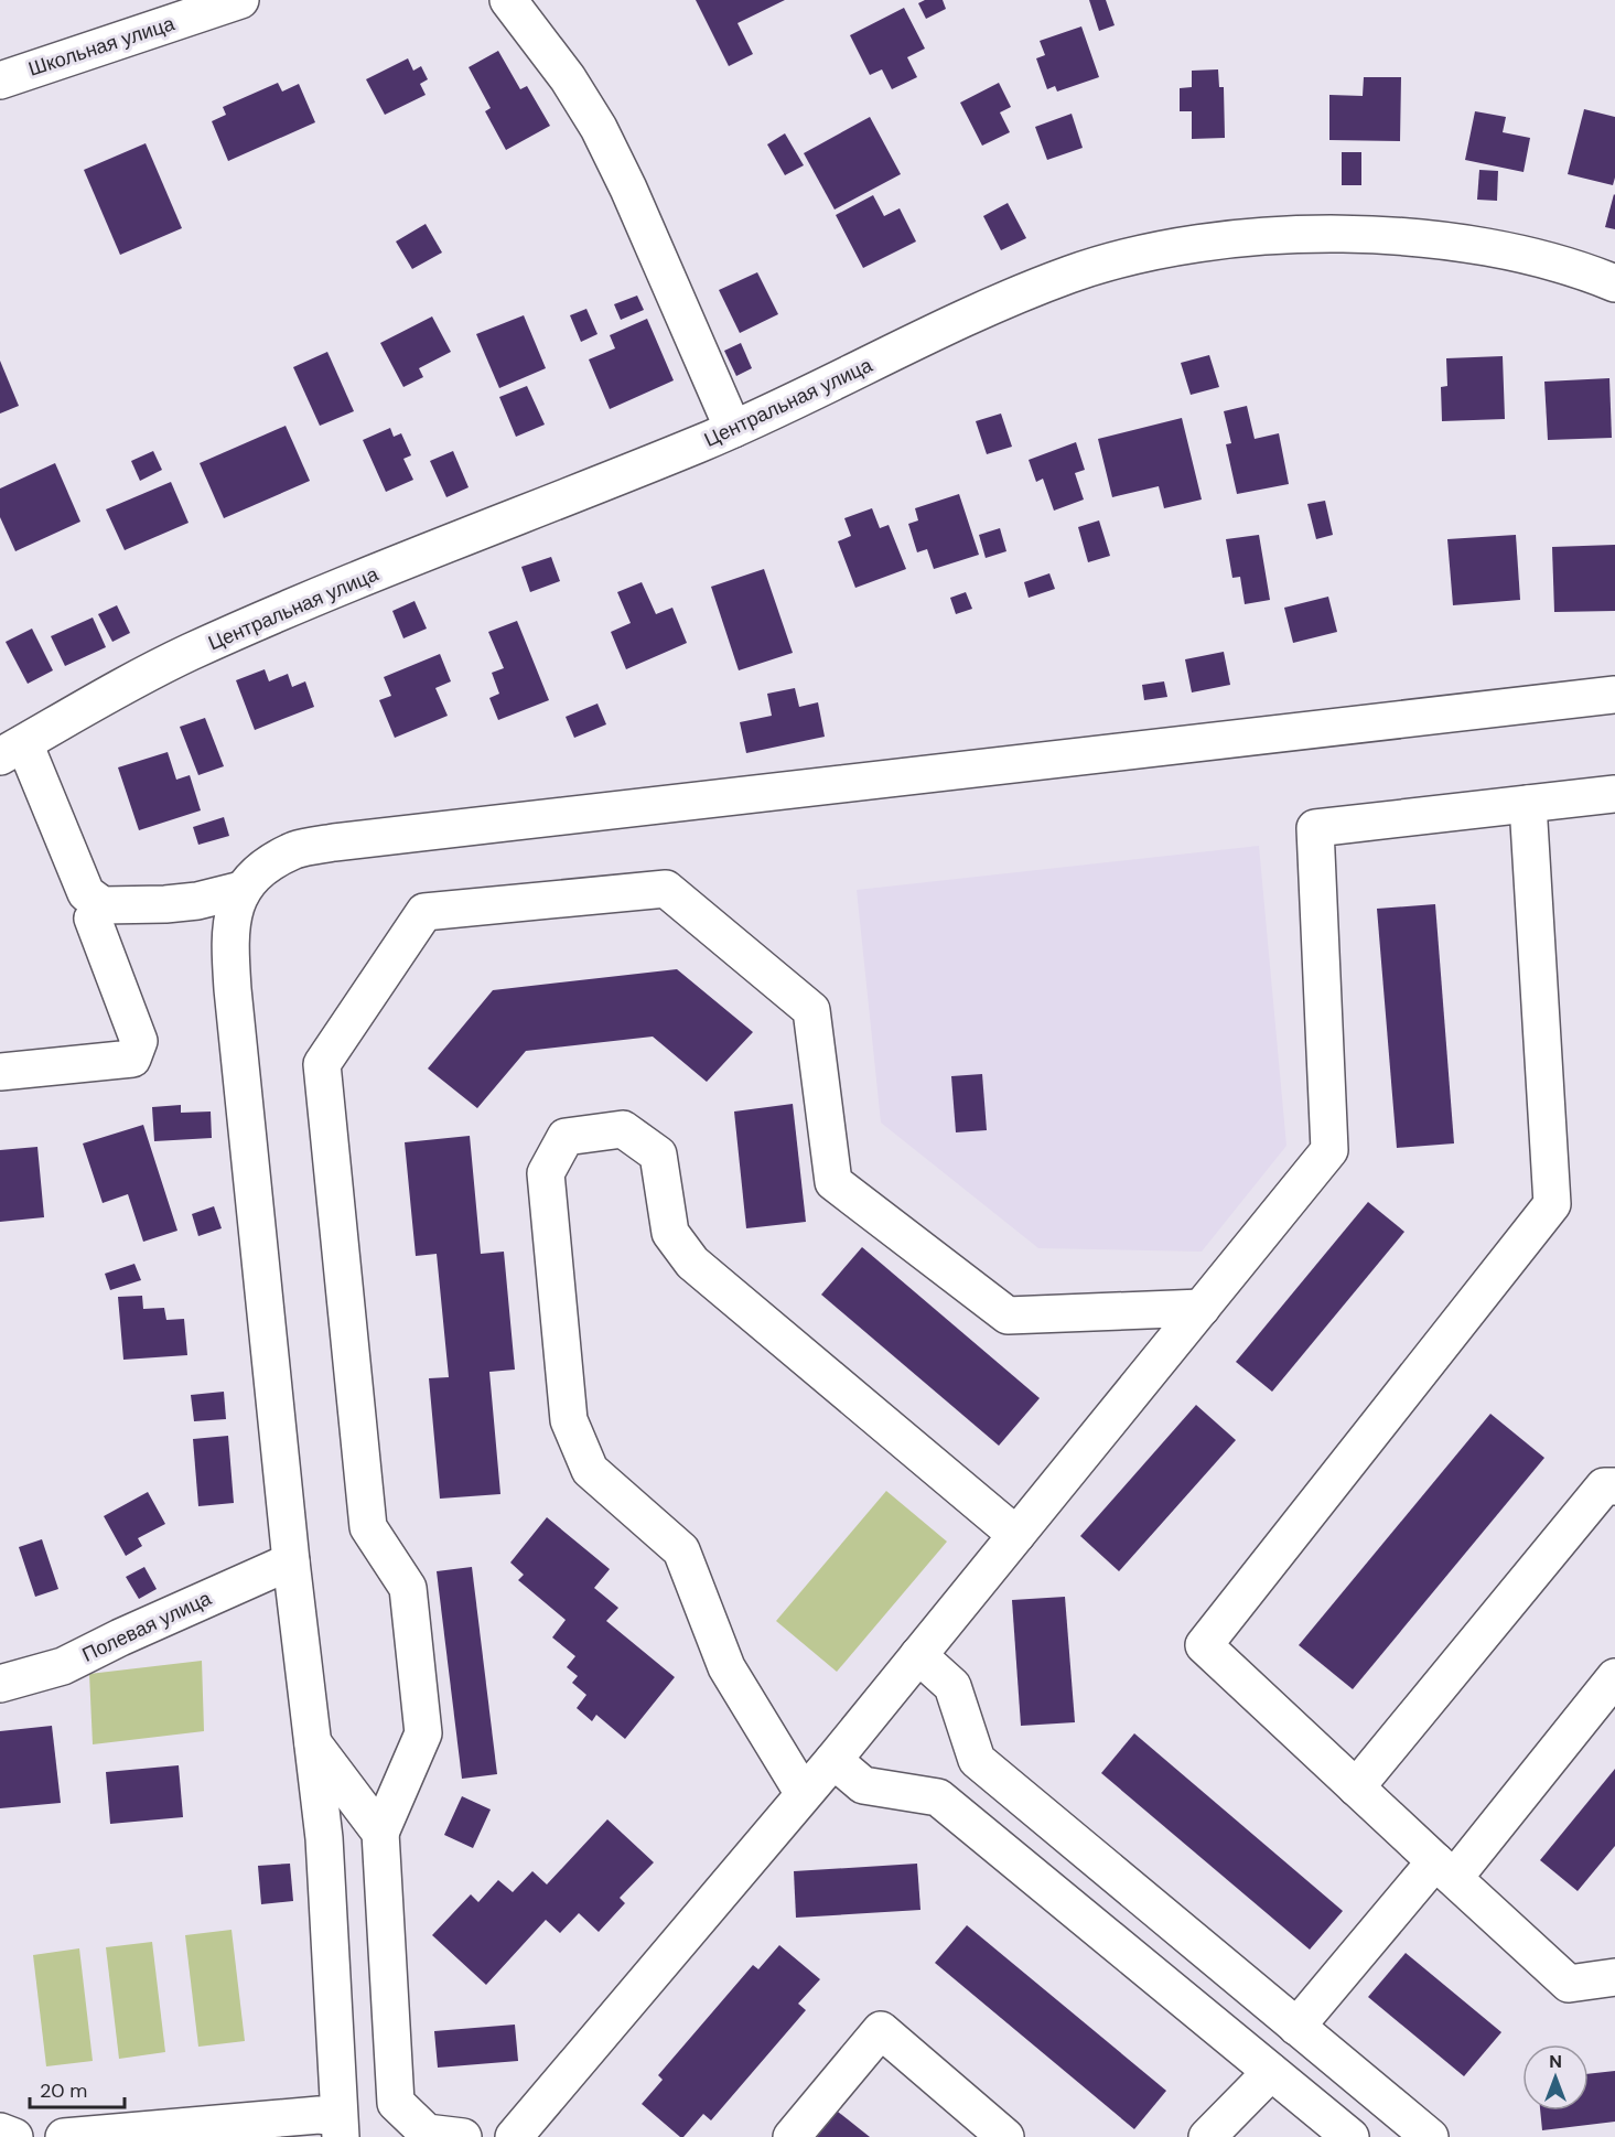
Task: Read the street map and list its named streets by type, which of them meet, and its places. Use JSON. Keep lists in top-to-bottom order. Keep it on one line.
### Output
{"streets":{"street":["Школьная улица","Центральная улица","Полевая улица"]},"scale_bar":"20 m","north":"top"}
